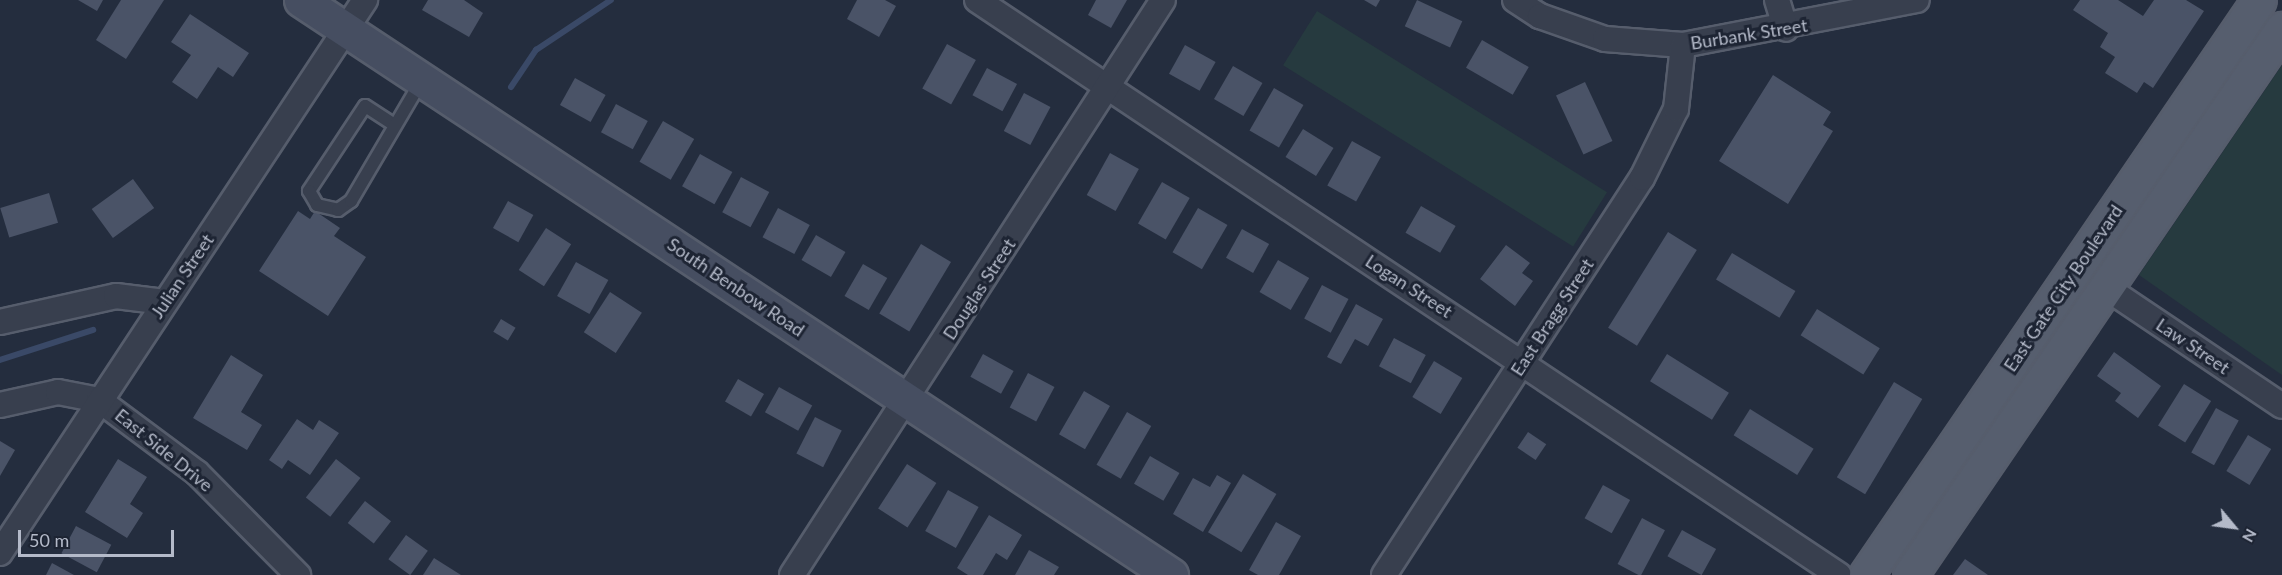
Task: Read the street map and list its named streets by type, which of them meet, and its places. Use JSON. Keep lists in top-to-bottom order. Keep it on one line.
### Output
{"streets":{"main road":["South Benbow Road","East Gate City Boulevard"],"street":["Burbank Street","Julian Street","Logan Street","Douglas Street","East Bragg Street","Law Street","East Side Drive"]},"crossings":[["Burbank Street","East Bragg Street"],["Julian Street","South Benbow Road"],["Julian Street","East Side Drive"],["Logan Street","Douglas Street"],["Logan Street","East Bragg Street"],["South Benbow Road","Douglas Street"],["East Gate City Boulevard","Law Street"]],"scale_bar":"50 m","north":"bottom right"}
